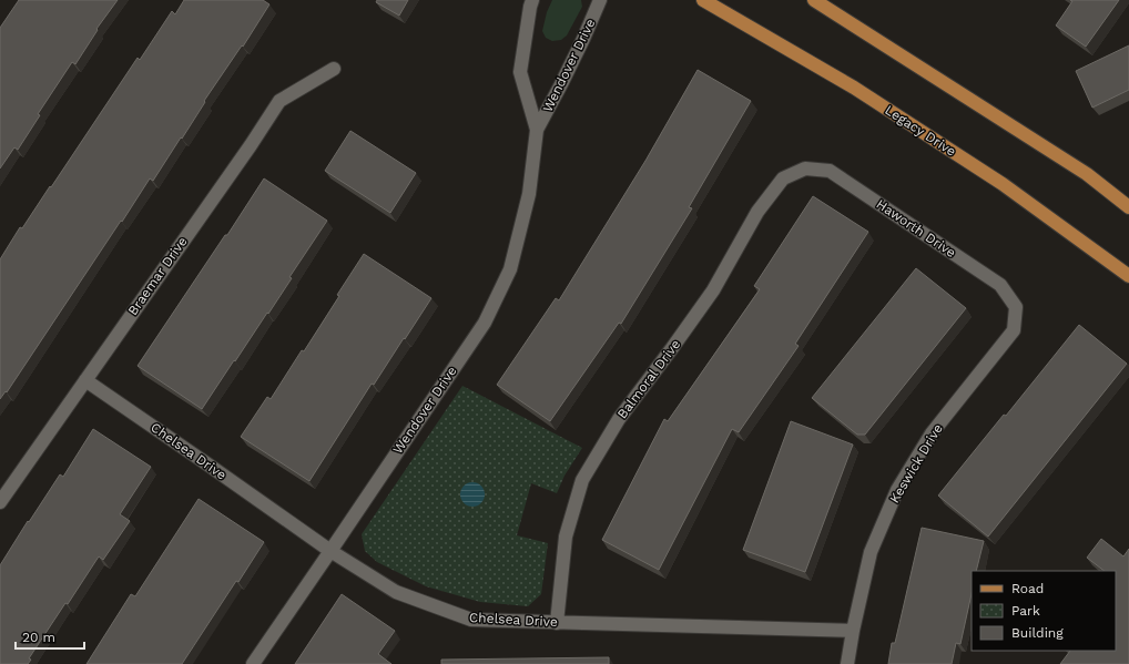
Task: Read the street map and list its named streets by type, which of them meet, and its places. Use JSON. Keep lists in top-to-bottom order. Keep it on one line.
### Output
{"streets":{"main road":["Legacy Drive"],"street":["Wendover Drive","Haworth Drive","Braemar Drive","Balmoral Drive","Chelsea Drive","Keswick Drive"]},"crossings":[["Wendover Drive","Chelsea Drive"],["Haworth Drive","Balmoral Drive"],["Haworth Drive","Keswick Drive"],["Braemar Drive","Chelsea Drive"],["Balmoral Drive","Chelsea Drive"],["Chelsea Drive","Keswick Drive"]],"legend":["Road","Park","Building"],"scale_bar":"20 m"}
